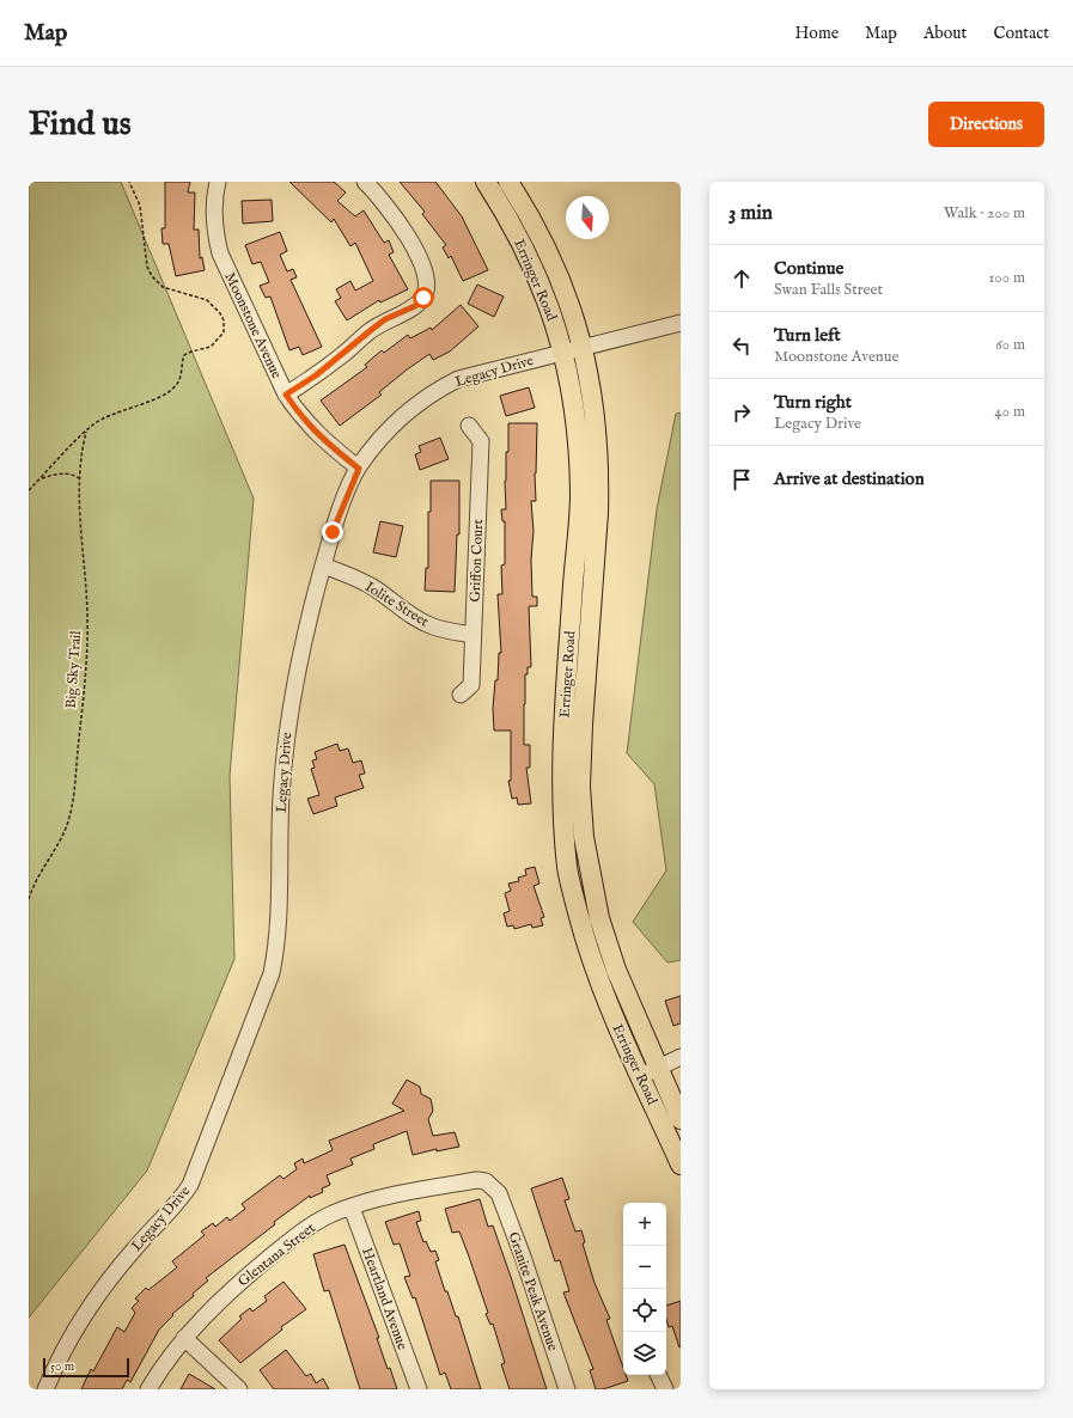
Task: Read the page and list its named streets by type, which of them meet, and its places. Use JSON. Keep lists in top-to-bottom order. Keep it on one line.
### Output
{"streets":{"main road":["Erringer Road"],"street":["Moonstone Avenue","Legacy Drive","Griffon Court","Iolite Street","Glentana Street","Granite Peak Avenue","Heartland Avenue"],"path":["Big Sky Trail"]},"crossings":[["Erringer Road","Legacy Drive"],["Moonstone Avenue","Legacy Drive"],["Legacy Drive","Iolite Street"],["Griffon Court","Iolite Street"],["Glentana Street","Granite Peak Avenue"],["Glentana Street","Heartland Avenue"]],"scale_bar":"50 m","north":"bottom","page":{"header":"Map","nav":["Home","Map","About","Contact"],"buttons":"Directions","title":"Find us","heading":["3 min","Walk · 200 m"],"list":[["Continue","Swan Falls Street","100 m"],["Turn left","Moonstone Avenue","60 m"],["Turn right","Legacy Drive","40 m"],"Arrive at destination"],"map_buttons":["+","−"],"scale":"50 m"}}
